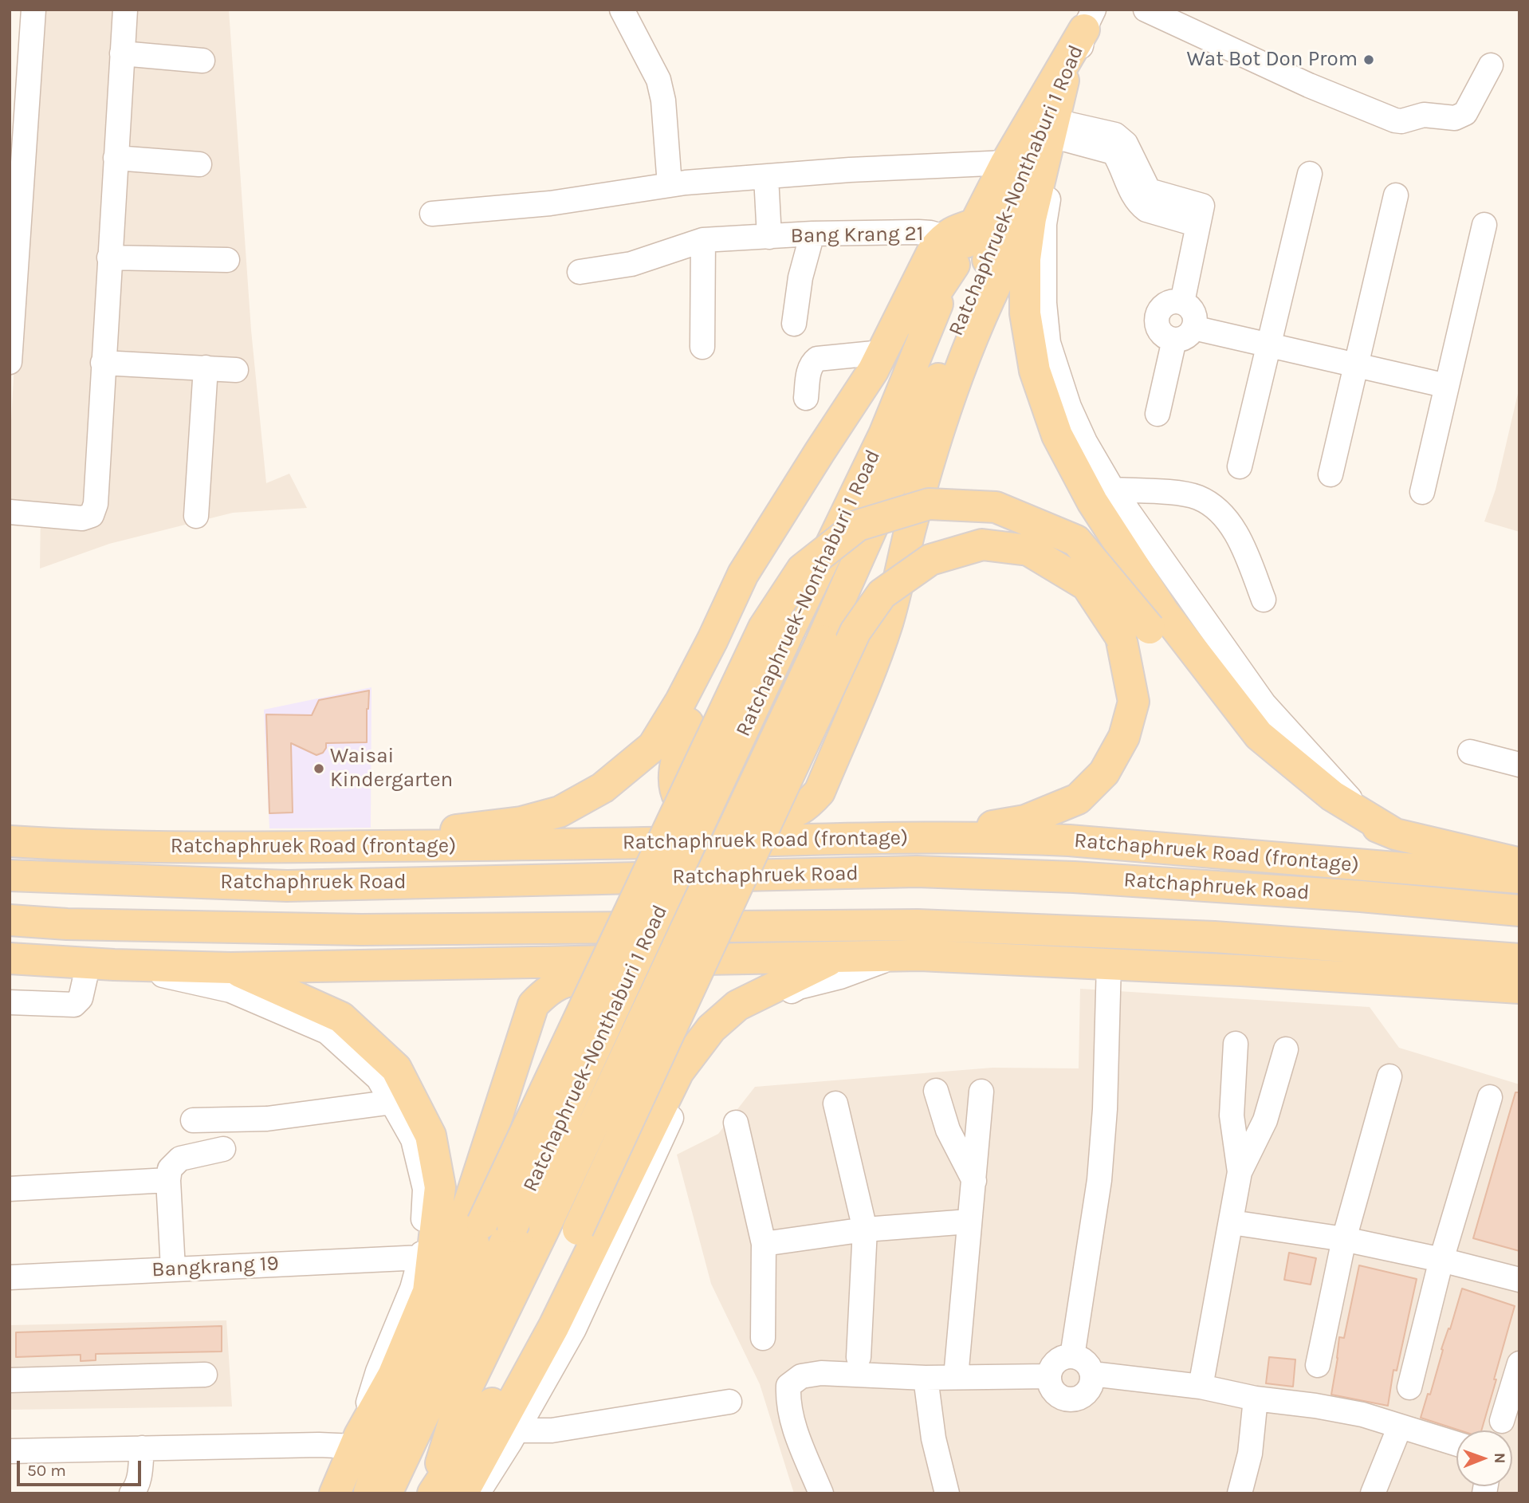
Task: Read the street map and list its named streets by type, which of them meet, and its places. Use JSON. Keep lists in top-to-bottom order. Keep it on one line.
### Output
{"streets":{"main road":["Ratchaphruek-Nonthaburi 1 Road","Ratchaphruek Road (frontage)","Ratchaphruek Road"],"street":["Bang Krang 21","Bangkrang 19"]},"crossings":[["Ratchaphruek-Nonthaburi 1 Road","Bang Krang 21"]],"places":["Wat Bot Don Prom","Waisai Kindergarten"],"scale_bar":"50 m","north":"right"}
